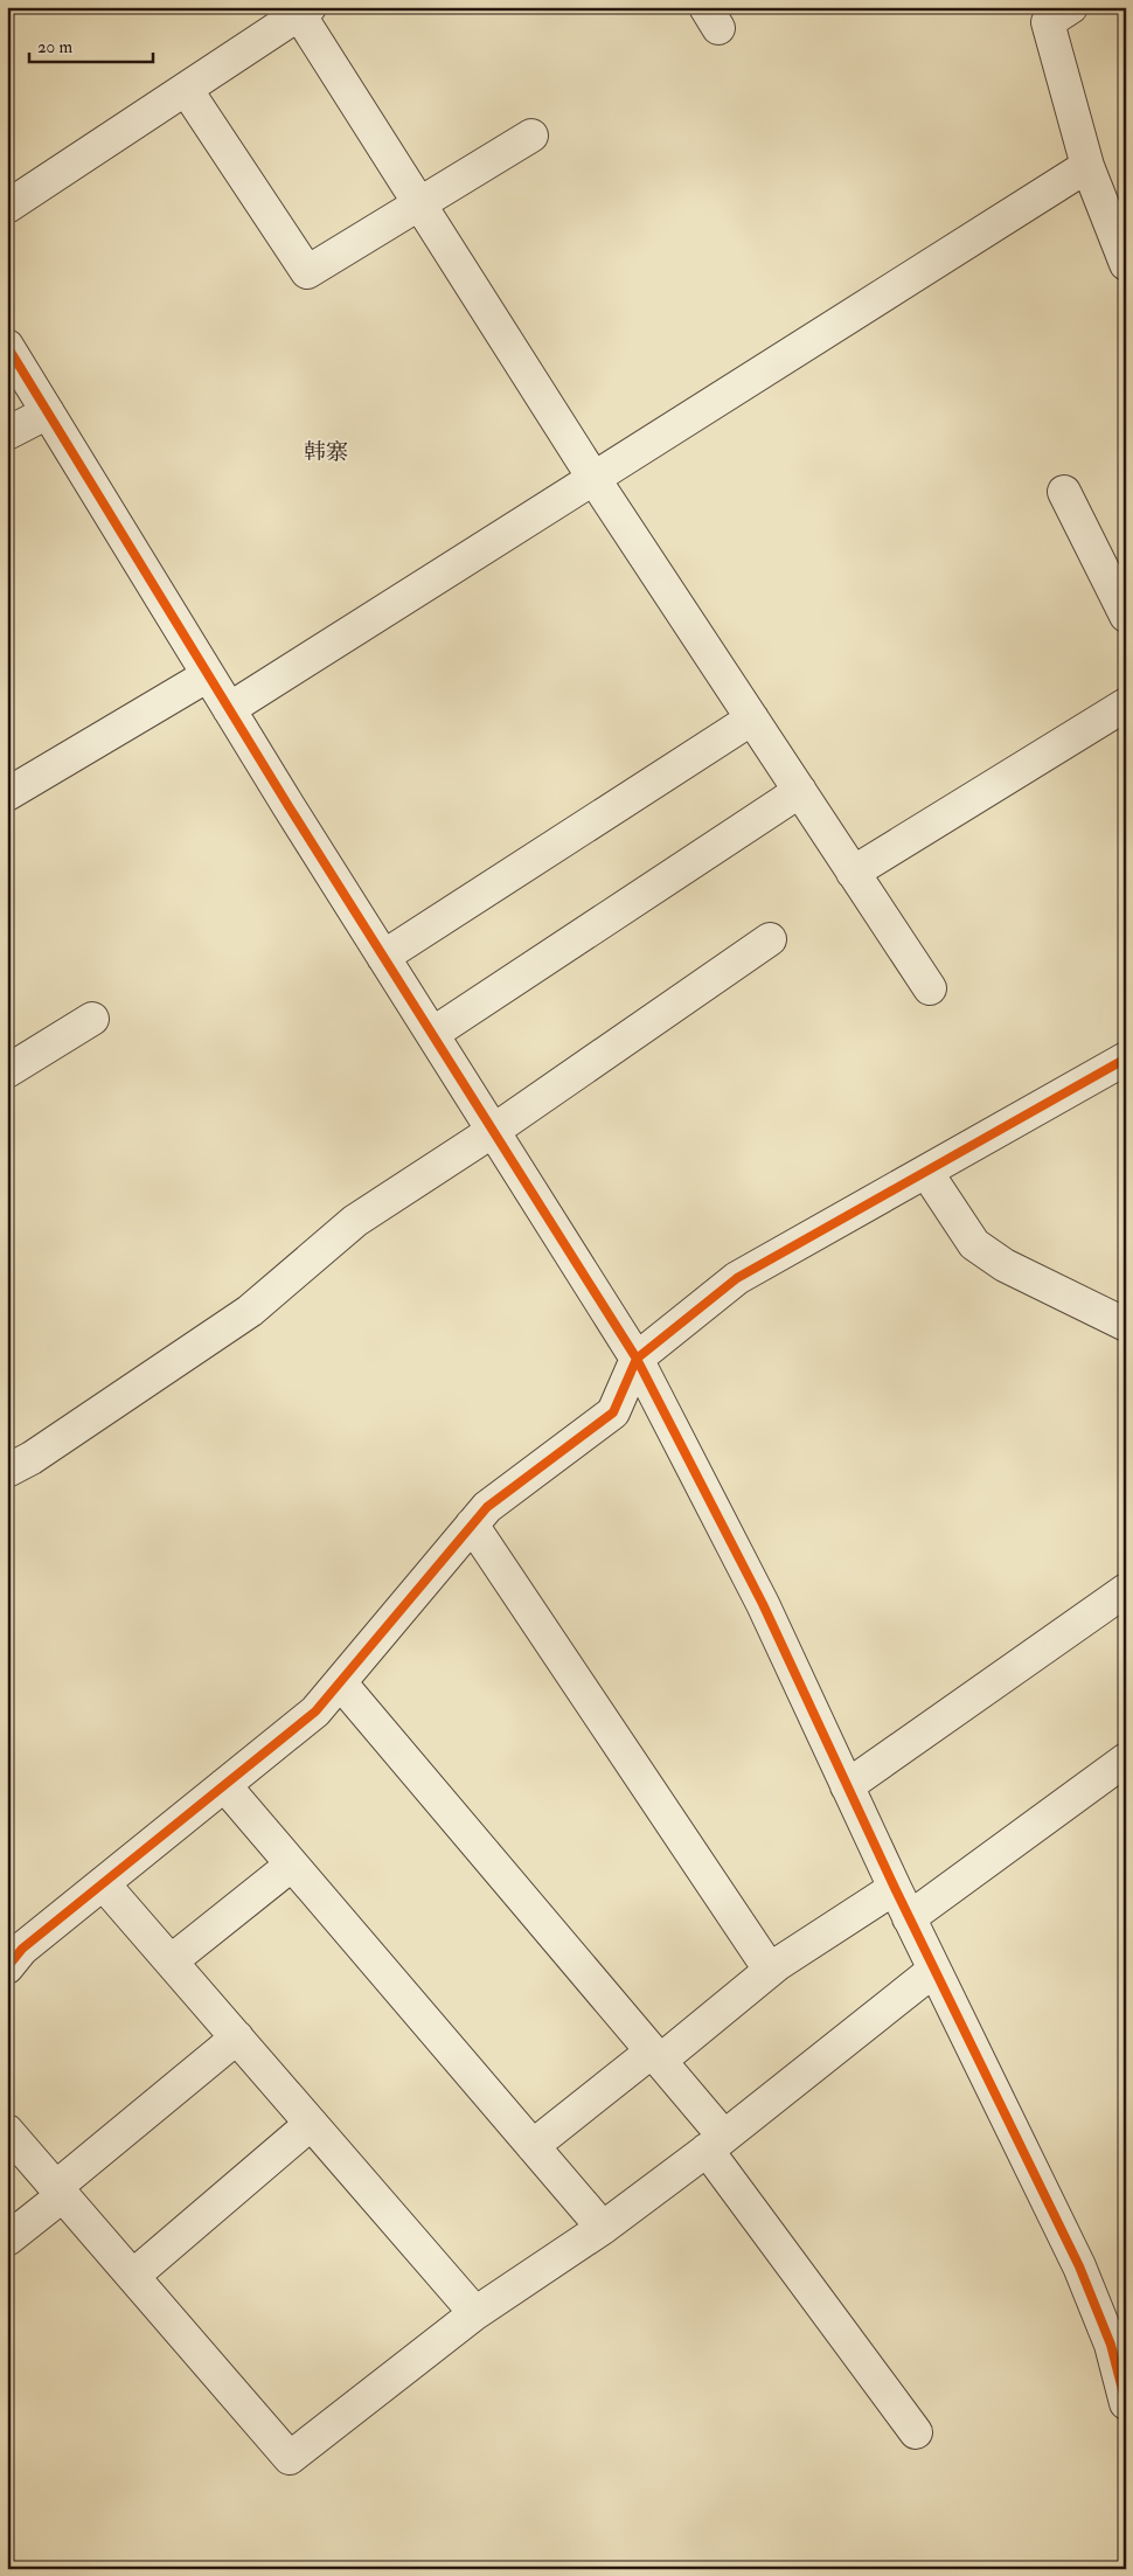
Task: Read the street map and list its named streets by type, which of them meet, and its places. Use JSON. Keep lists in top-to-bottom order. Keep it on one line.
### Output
{"districts":["韩寨"],"scale_bar":"20 m"}
